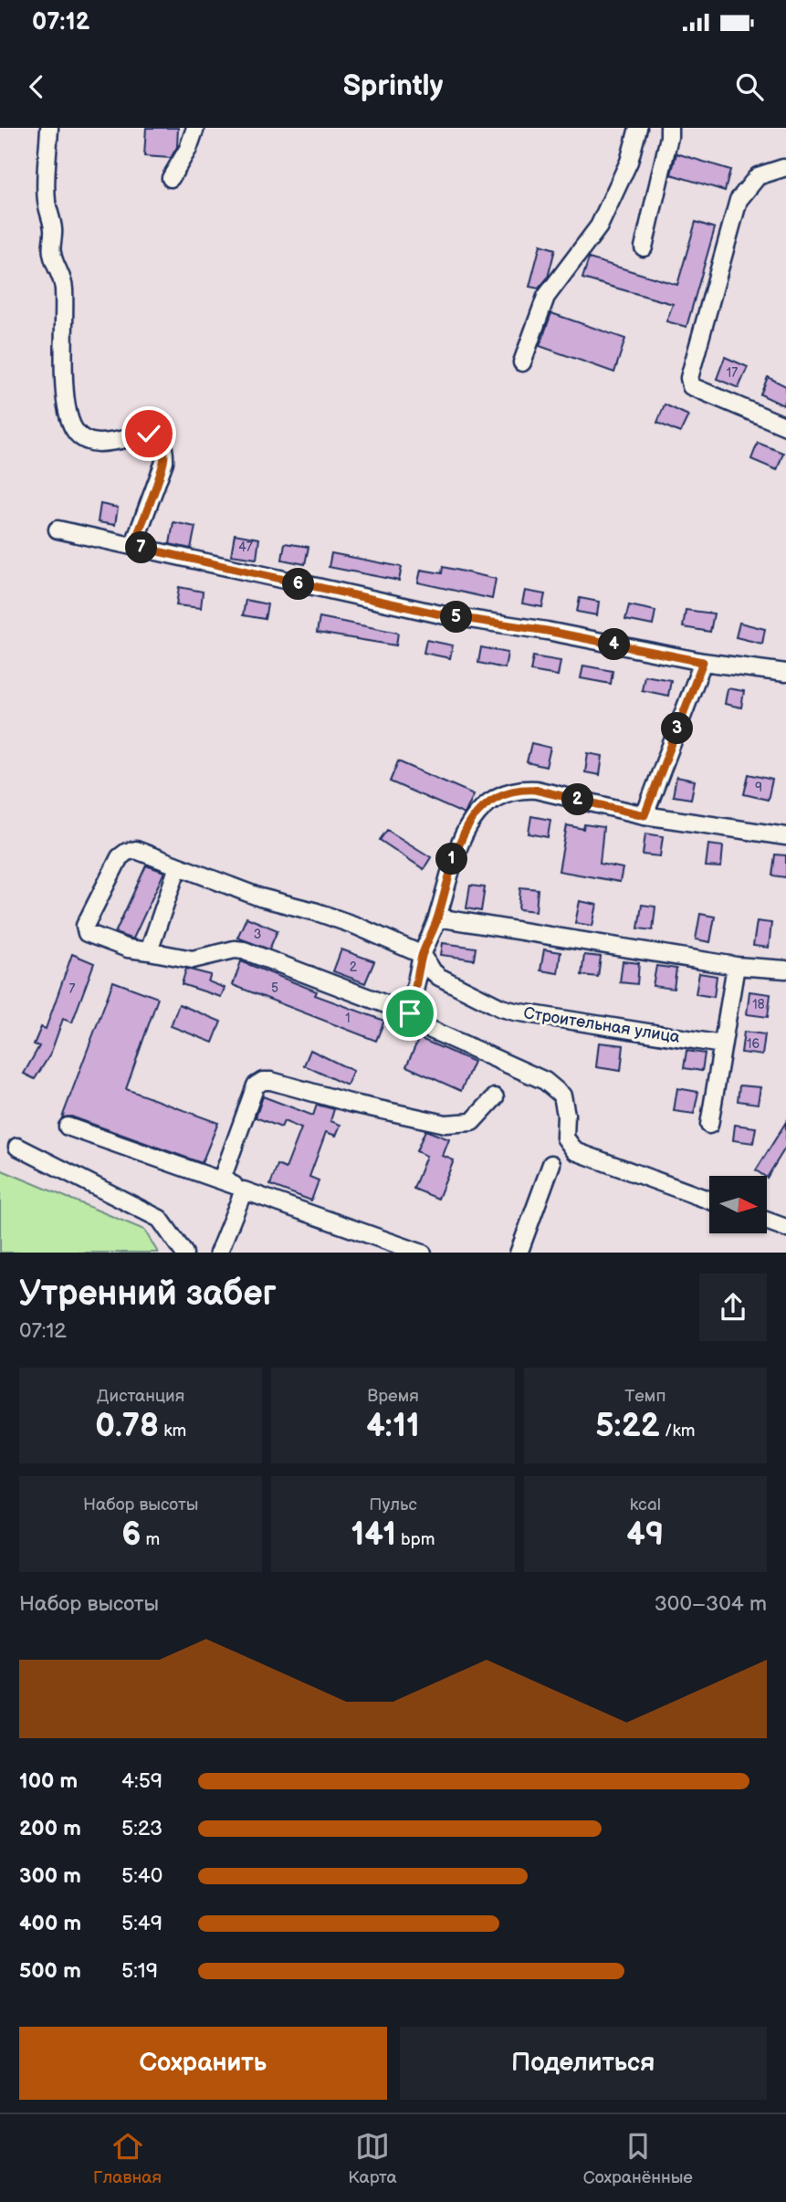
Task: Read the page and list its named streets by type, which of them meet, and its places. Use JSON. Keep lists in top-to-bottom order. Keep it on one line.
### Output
{"streets":{"street":["Строительная улица"]},"house_numbers":["17","47","9","3","2","5","7","18","1","16"],"north":"right","page":{"status":"07:12","header":"Sprintly","pins":["7","6","5","4","3","2","1"],"heading":["Утренний забег","07:12"],"stats":[["Дистанция","0.78 km"],["Время","4:11"],["Темп","5:22 /km"],["Набор высоты","6 m"],["Пульс","141 bpm"],["kcal","49"]],"chart":["Набор высоты","300–304 m"],"list":[{"name":"100 m","note":"4:59"},{"name":"200 m","note":"5:23"},{"name":"300 m","note":"5:40"},{"name":"400 m","note":"5:49"},{"name":"500 m","note":"5:19"}],"buttons":["Сохранить","Поделиться"],"tabs":["Главная","Карта","Сохранённые"]}}
